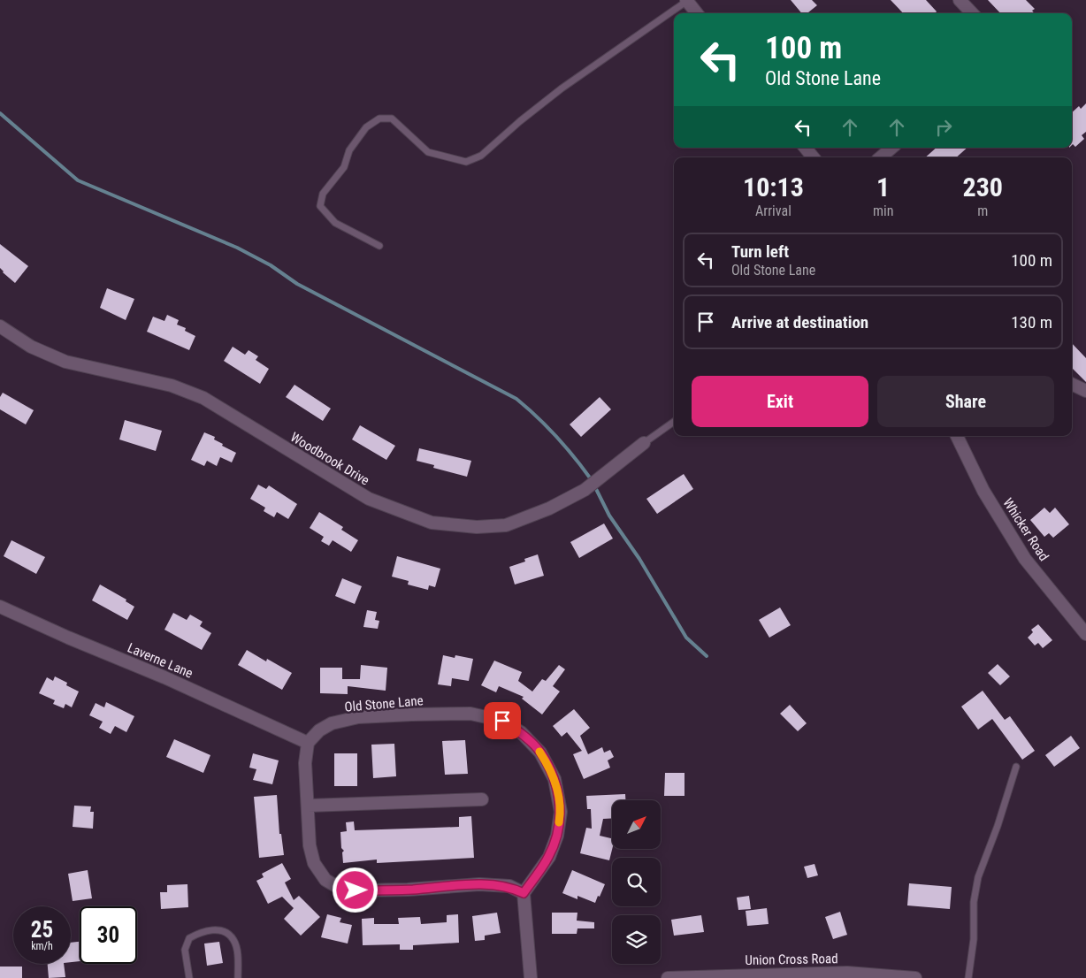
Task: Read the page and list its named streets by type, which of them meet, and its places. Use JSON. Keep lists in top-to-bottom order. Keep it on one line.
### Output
{"streets":{"street":["Woodbrook Drive","Whicker Road","Laverne Lane","Old Stone Lane","Union Cross Road"]},"crossings":[["Laverne Lane","Old Stone Lane"]],"north":"top right","page":{"turn":["100 m","Old Stone Lane"],"eta":["10:13","Arrival","1","min","230","m"],"list":[{"name":"Turn left","note":"Old Stone Lane","value":"100 m"},{"name":"Arrive at destination","value":"130 m"}],"buttons":["Exit","Share"],"speed":"25 km/h","limit":"30"}}
